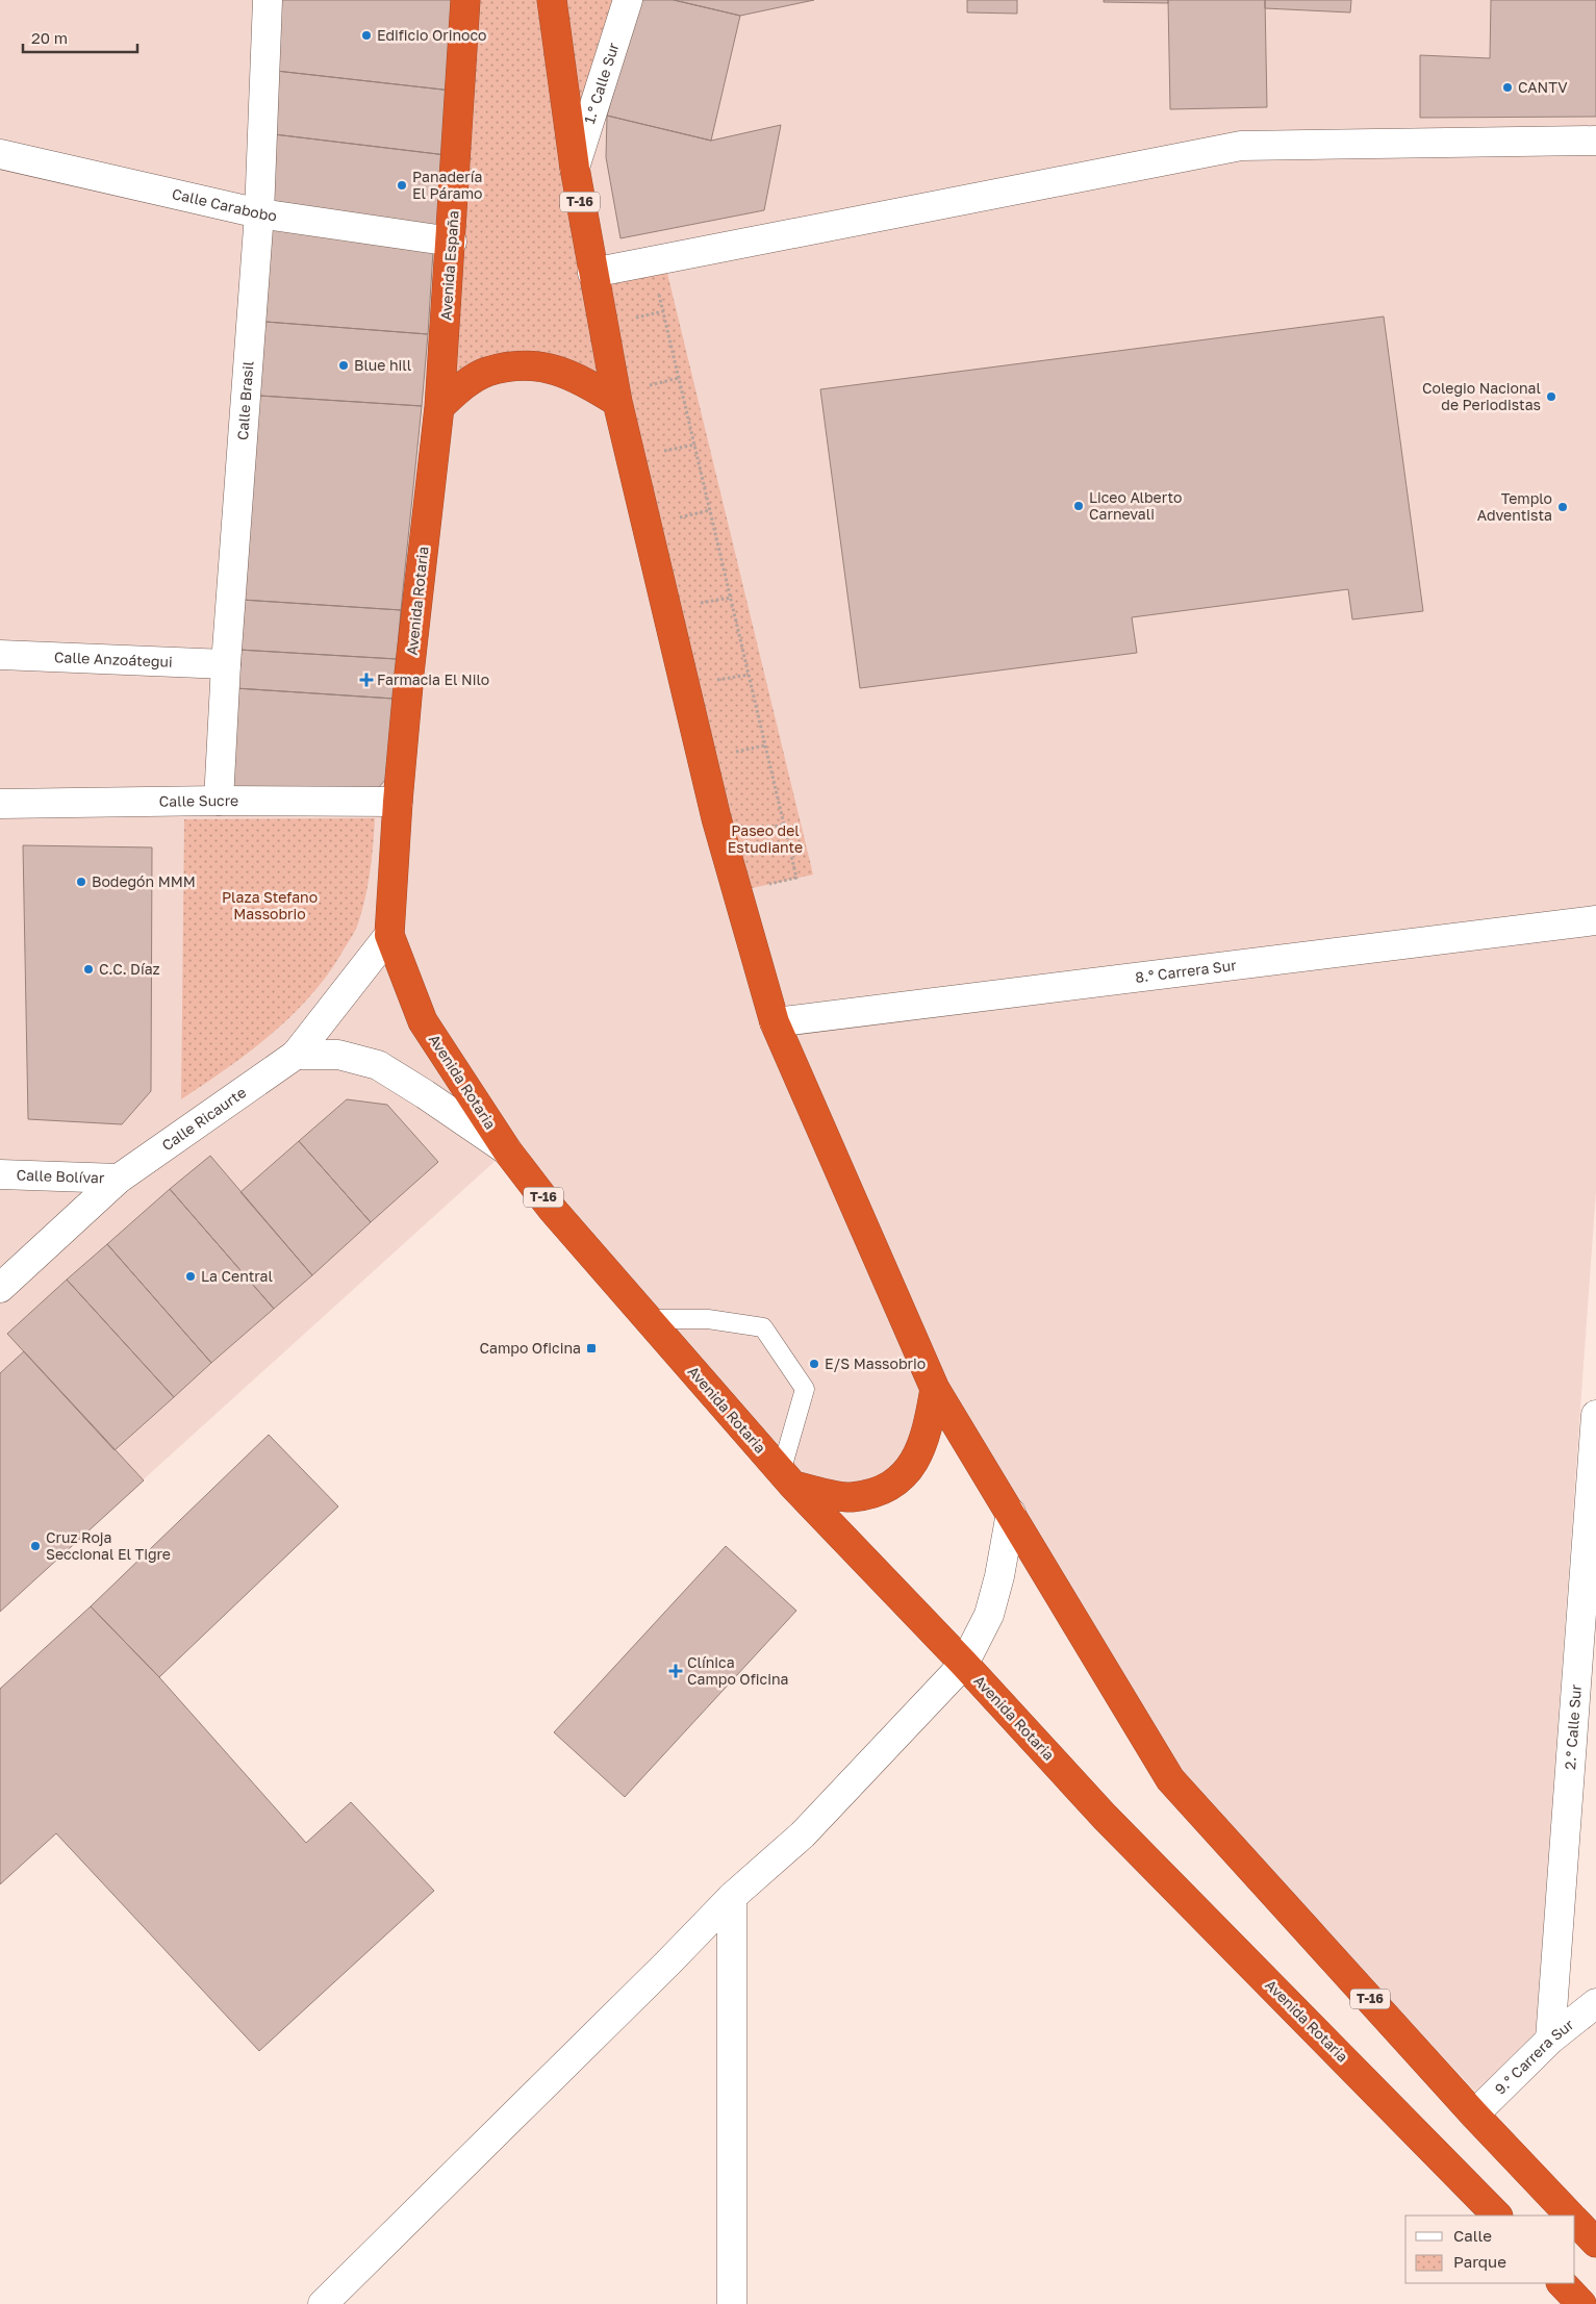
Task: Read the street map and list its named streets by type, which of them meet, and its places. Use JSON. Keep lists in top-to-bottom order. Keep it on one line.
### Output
{"streets":{"highway":["T-16","Avenida España","Avenida Rotaria"],"street":["1.° Calle Sur","Calle Carabobo","Calle Brasil","Calle Anzoátegui","Calle Sucre","8.° Carrera Sur","Calle Ricaurte","Calle Bolívar","2.° Calle Sur","9.° Carrera Sur"]},"crossings":[["1.° Calle Sur","T-16"],["T-16","8.° Carrera Sur"],["T-16","9.° Carrera Sur"],["Calle Carabobo","Avenida España"],["Calle Carabobo","Calle Brasil"],["Avenida España","Avenida Rotaria"],["Calle Brasil","Calle Anzoátegui"],["Calle Brasil","Calle Sucre"],["Avenida Rotaria","Calle Sucre"],["Avenida Rotaria","Calle Ricaurte"],["Calle Ricaurte","Calle Bolívar"],["2.° Calle Sur","9.° Carrera Sur"]],"parks":["Paseo del Estudiante","Plaza Stefano Massobrio"],"places":{"other":["Edificio Orinoco","CANTV","Panadería El Páramo","Blue hill","Colegio Nacional de Periodistas","Liceo Alberto Carnevali","Templo Adventista","Bodegón MMM","C.C. Díaz","La Central","E/S Massobrio","Cruz Roja Seccional El Tigre"],"health":["Farmacia El Nilo","Clínica Campo Oficina"],"transit":["Campo Oficina"]},"legend":["Calle","Parque"],"scale_bar":"20 m"}
